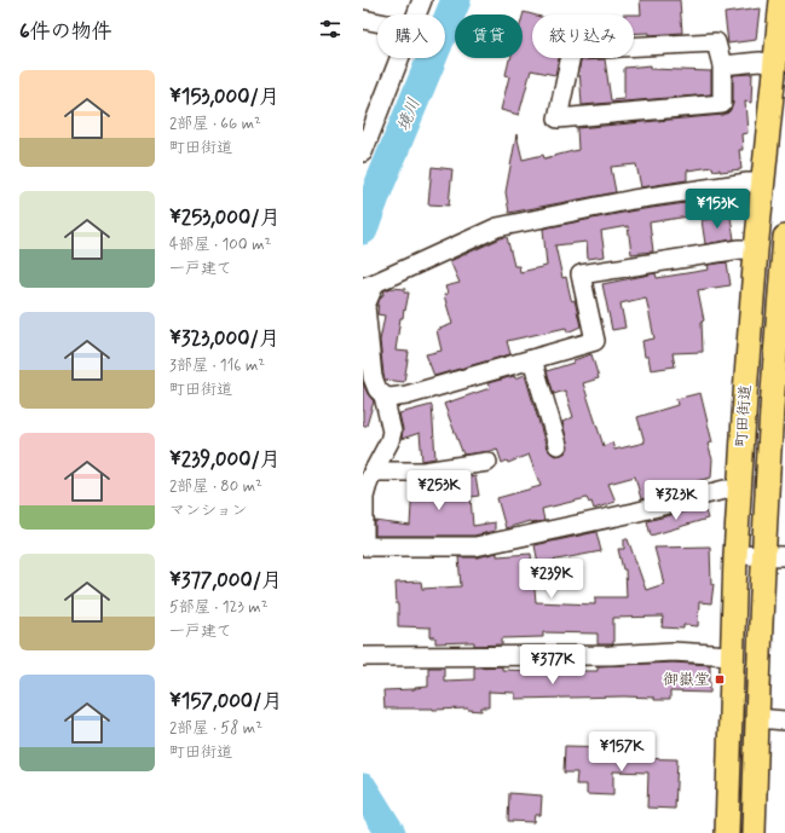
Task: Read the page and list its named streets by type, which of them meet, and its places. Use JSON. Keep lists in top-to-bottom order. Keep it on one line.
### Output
{"streets":{"main road":["町田街道"]},"water":["境川"],"places":{"transit":["御嶽堂"]},"page":{"heading":"6件の物件","chip":["購入","賃貸","絞り込み"],"list":[{"name":"¥153,000/月","note":"2部屋 · 66 m² · 町田街道"},{"name":"¥253,000/月","note":"4部屋 · 100 m² · 一戸建て"},{"name":"¥323,000/月","note":"3部屋 · 116 m² · 町田街道"},{"name":"¥239,000/月","note":"2部屋 · 80 m² · マンション"},{"name":"¥377,000/月","note":"5部屋 · 123 m² · 一戸建て"},{"name":"¥157,000/月","note":"2部屋 · 58 m² · 町田街道"}],"price":["¥153K","¥253K","¥323K","¥239K","¥377K","¥157K"]}}
